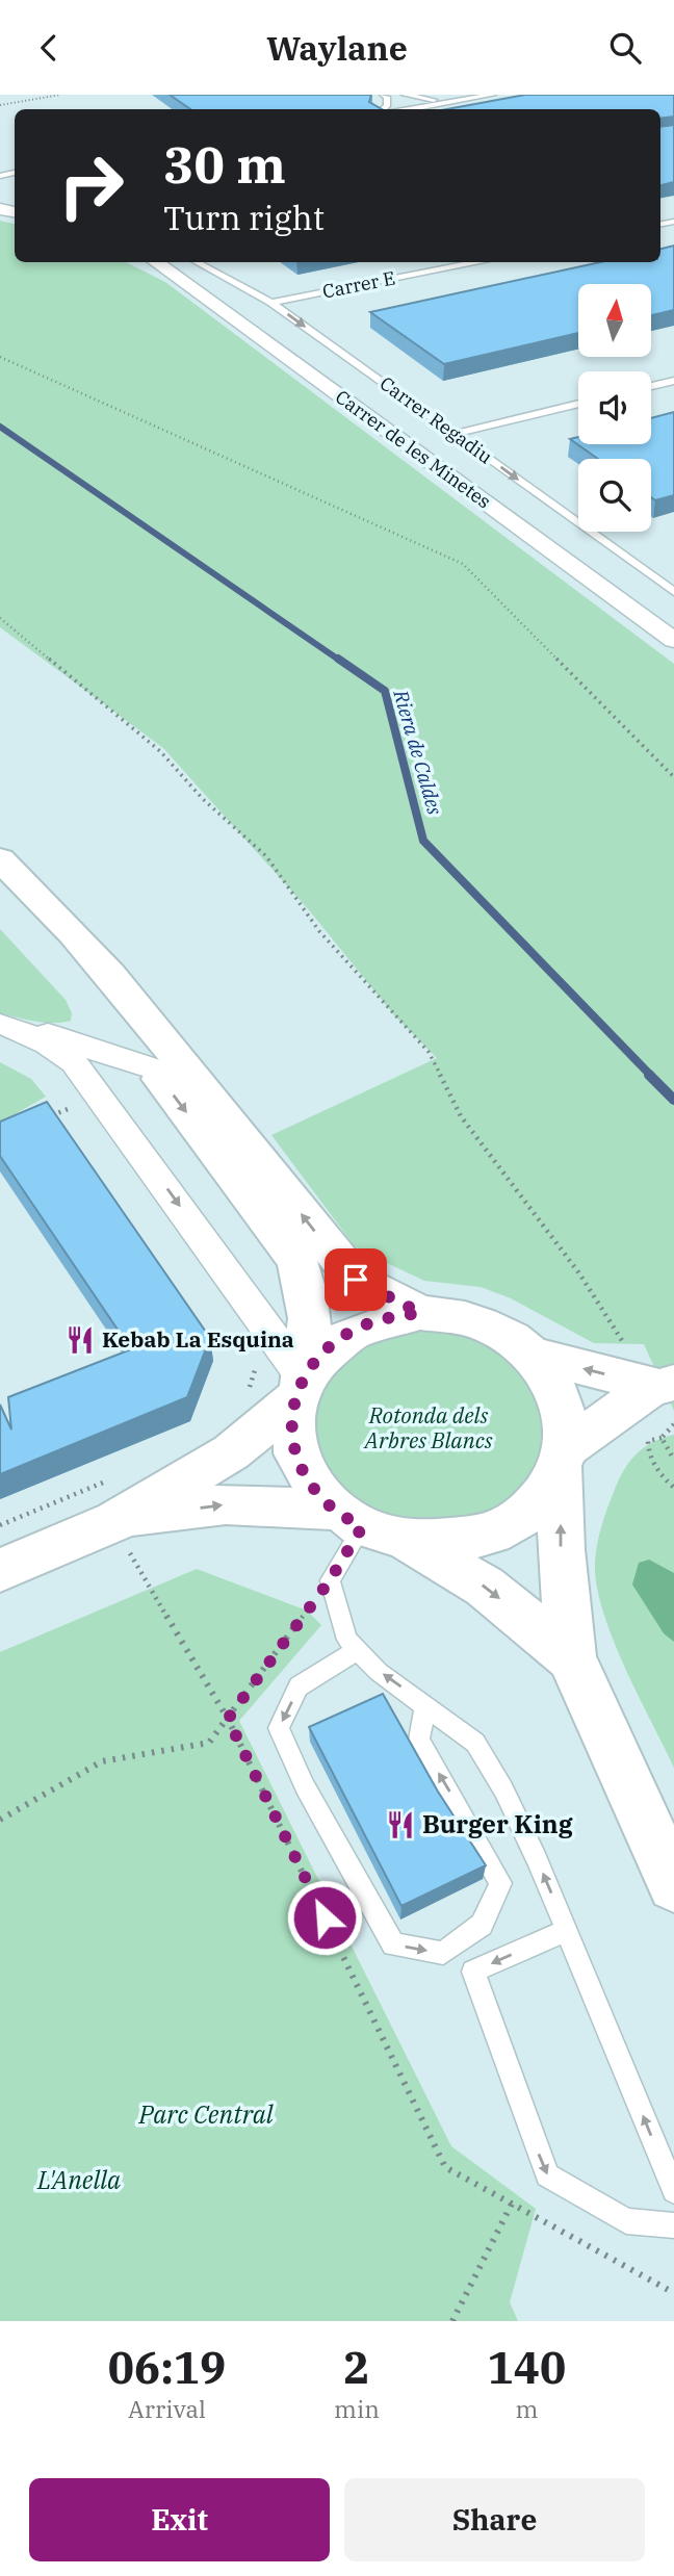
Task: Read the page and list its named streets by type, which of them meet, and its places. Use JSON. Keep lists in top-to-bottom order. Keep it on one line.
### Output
{"streets":{"street":["Carrer de les Minetes"],"lane":["Carrer E","Carrer Regadiu"]},"crossings":[["Carrer E","Carrer Regadiu"]],"one_way":["Carrer Regadiu"],"water":["Riera de Caldes"],"parks":["Rotonda dels Arbres Blancs","Parc Central","L'Anella"],"places":{"restaurant":["Kebab La Esquina","Burger King"]},"north":"top","page":{"header":"Waylane","turn":["30 m","Turn right"],"eta":["06:19","Arrival","2","min","140","m"],"buttons":["Exit","Share"]}}
